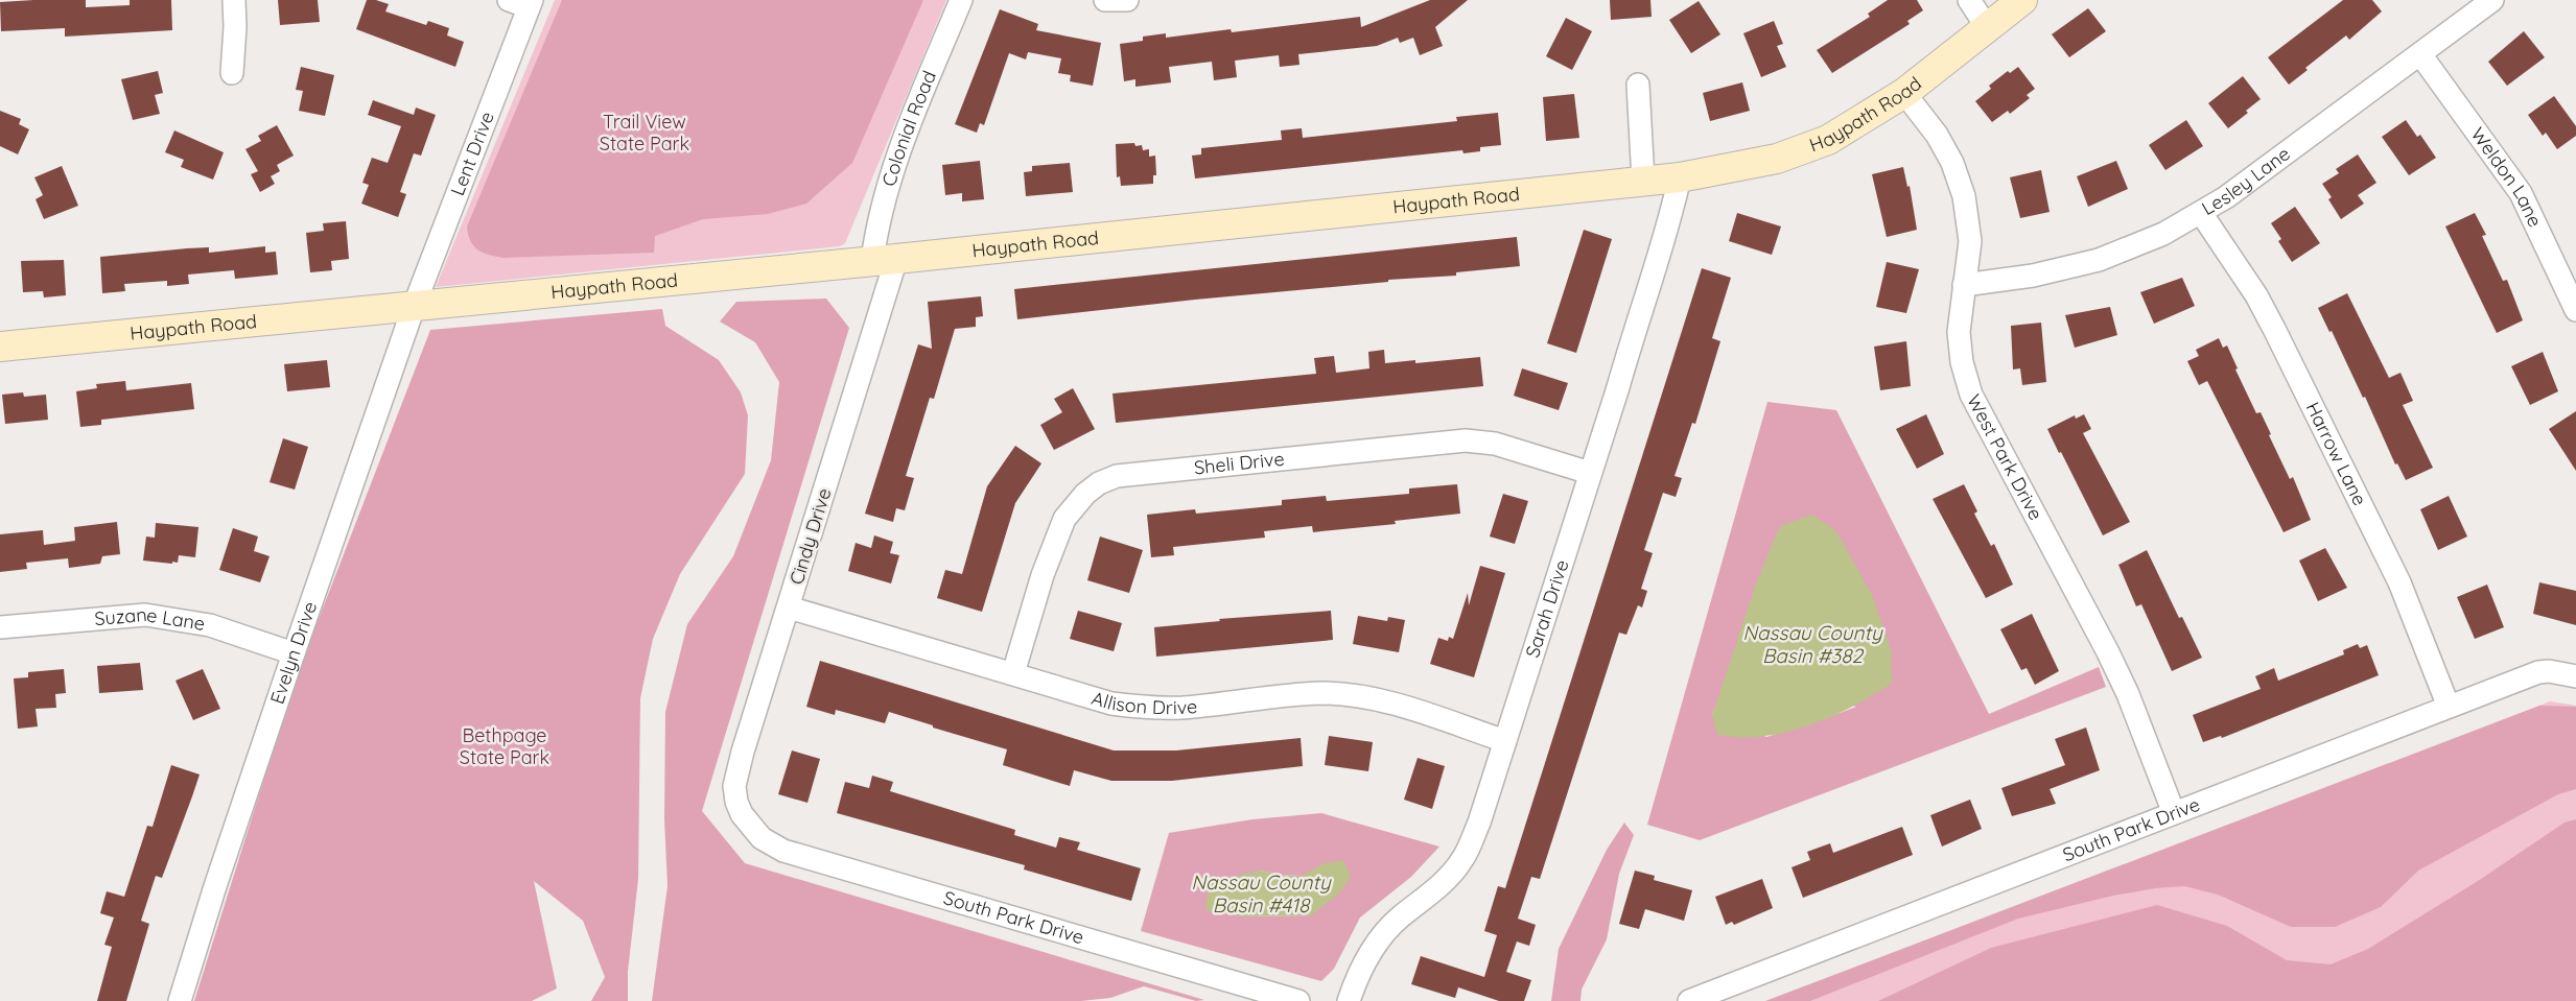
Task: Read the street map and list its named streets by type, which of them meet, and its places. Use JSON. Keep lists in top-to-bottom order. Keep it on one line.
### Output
{"streets":{"street":["Haypath Road","Colonial Road","Lent Drive","Weldon Lane","Lesley Lane","Harrow Lane","West Park Drive","Sheli Drive","Cindy Drive","Sarah Drive","Suzane Lane","Evelyn Drive","Allison Drive","South Park Drive"]},"crossings":[["Haypath Road","Colonial Road"],["Haypath Road","Lent Drive"],["Haypath Road","West Park Drive"],["Haypath Road","Cindy Drive"],["Haypath Road","Sarah Drive"],["Haypath Road","Evelyn Drive"],["Colonial Road","Cindy Drive"],["Lent Drive","Evelyn Drive"],["Weldon Lane","Lesley Lane"],["Lesley Lane","Harrow Lane"],["Lesley Lane","West Park Drive"],["Harrow Lane","South Park Drive"],["West Park Drive","South Park Drive"],["Sheli Drive","Sarah Drive"],["Sheli Drive","Allison Drive"],["Cindy Drive","Allison Drive"],["Cindy Drive","South Park Drive"],["Sarah Drive","Allison Drive"],["Suzane Lane","Evelyn Drive"]],"water":["Nassau County Basin #382","Nassau County Basin #418"],"parks":["Trail View State Park","Bethpage State Park"]}
